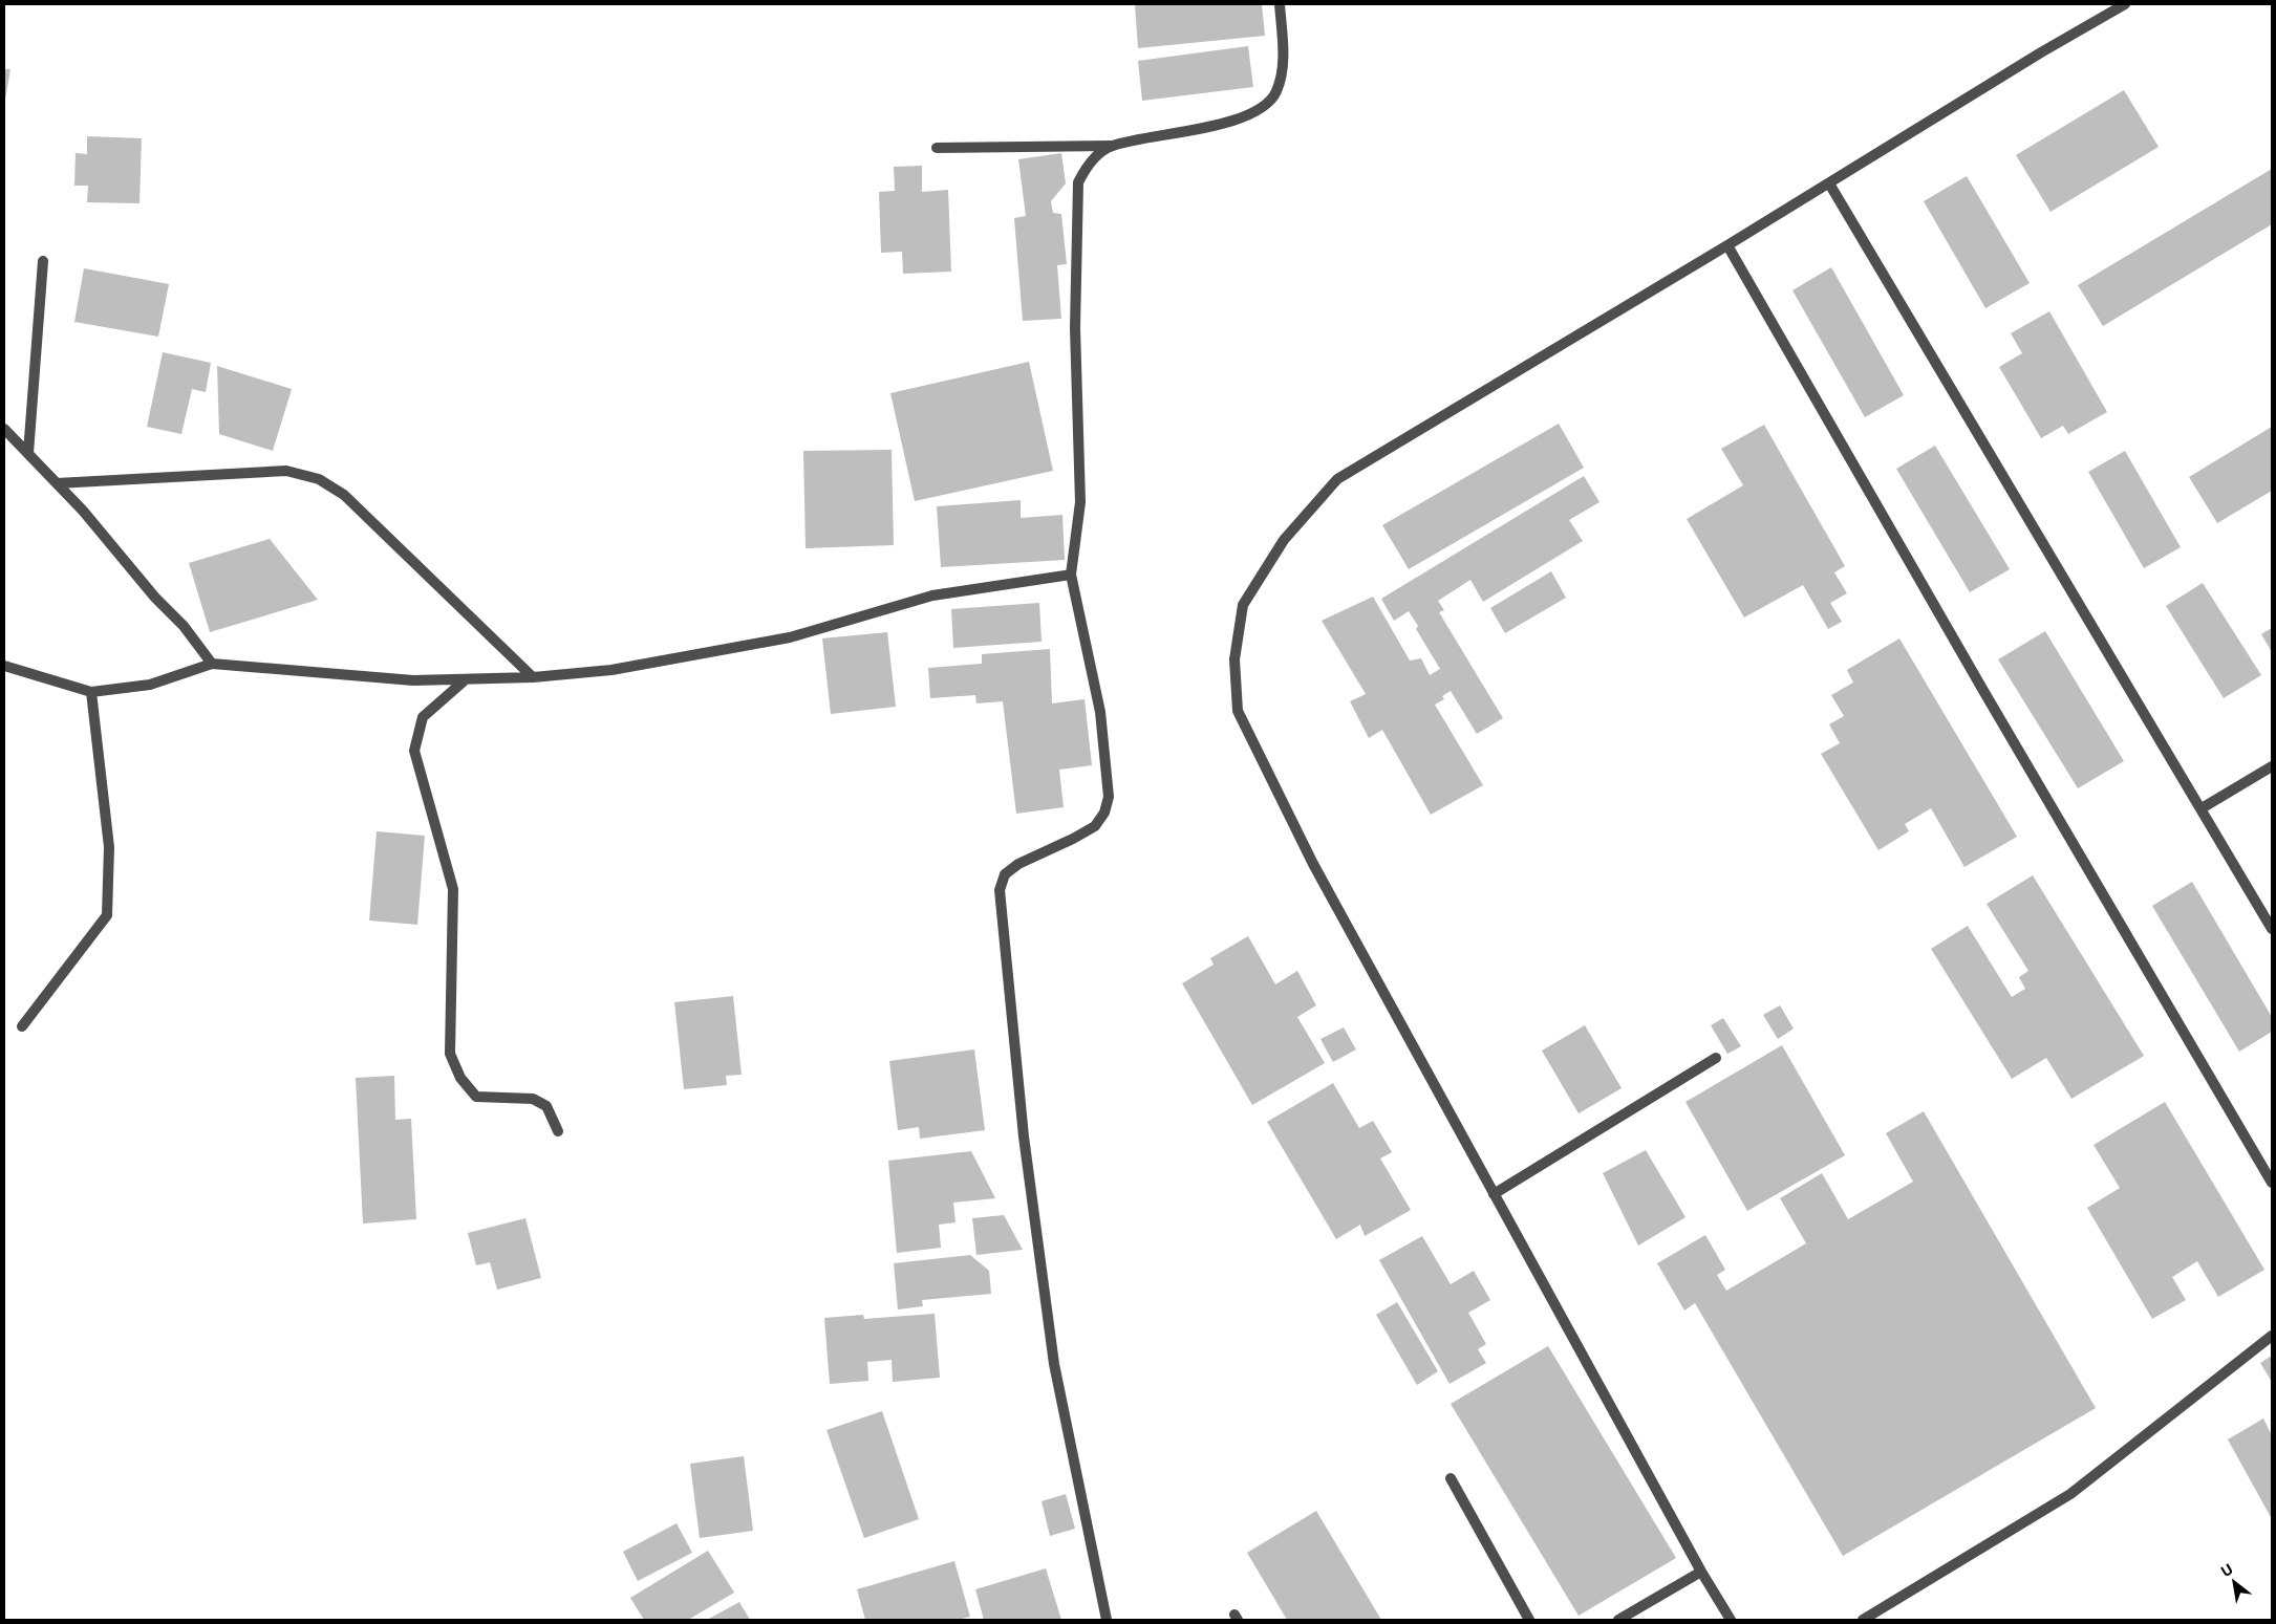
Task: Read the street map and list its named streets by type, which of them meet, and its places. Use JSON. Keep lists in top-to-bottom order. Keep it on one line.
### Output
{"north":"top left"}
